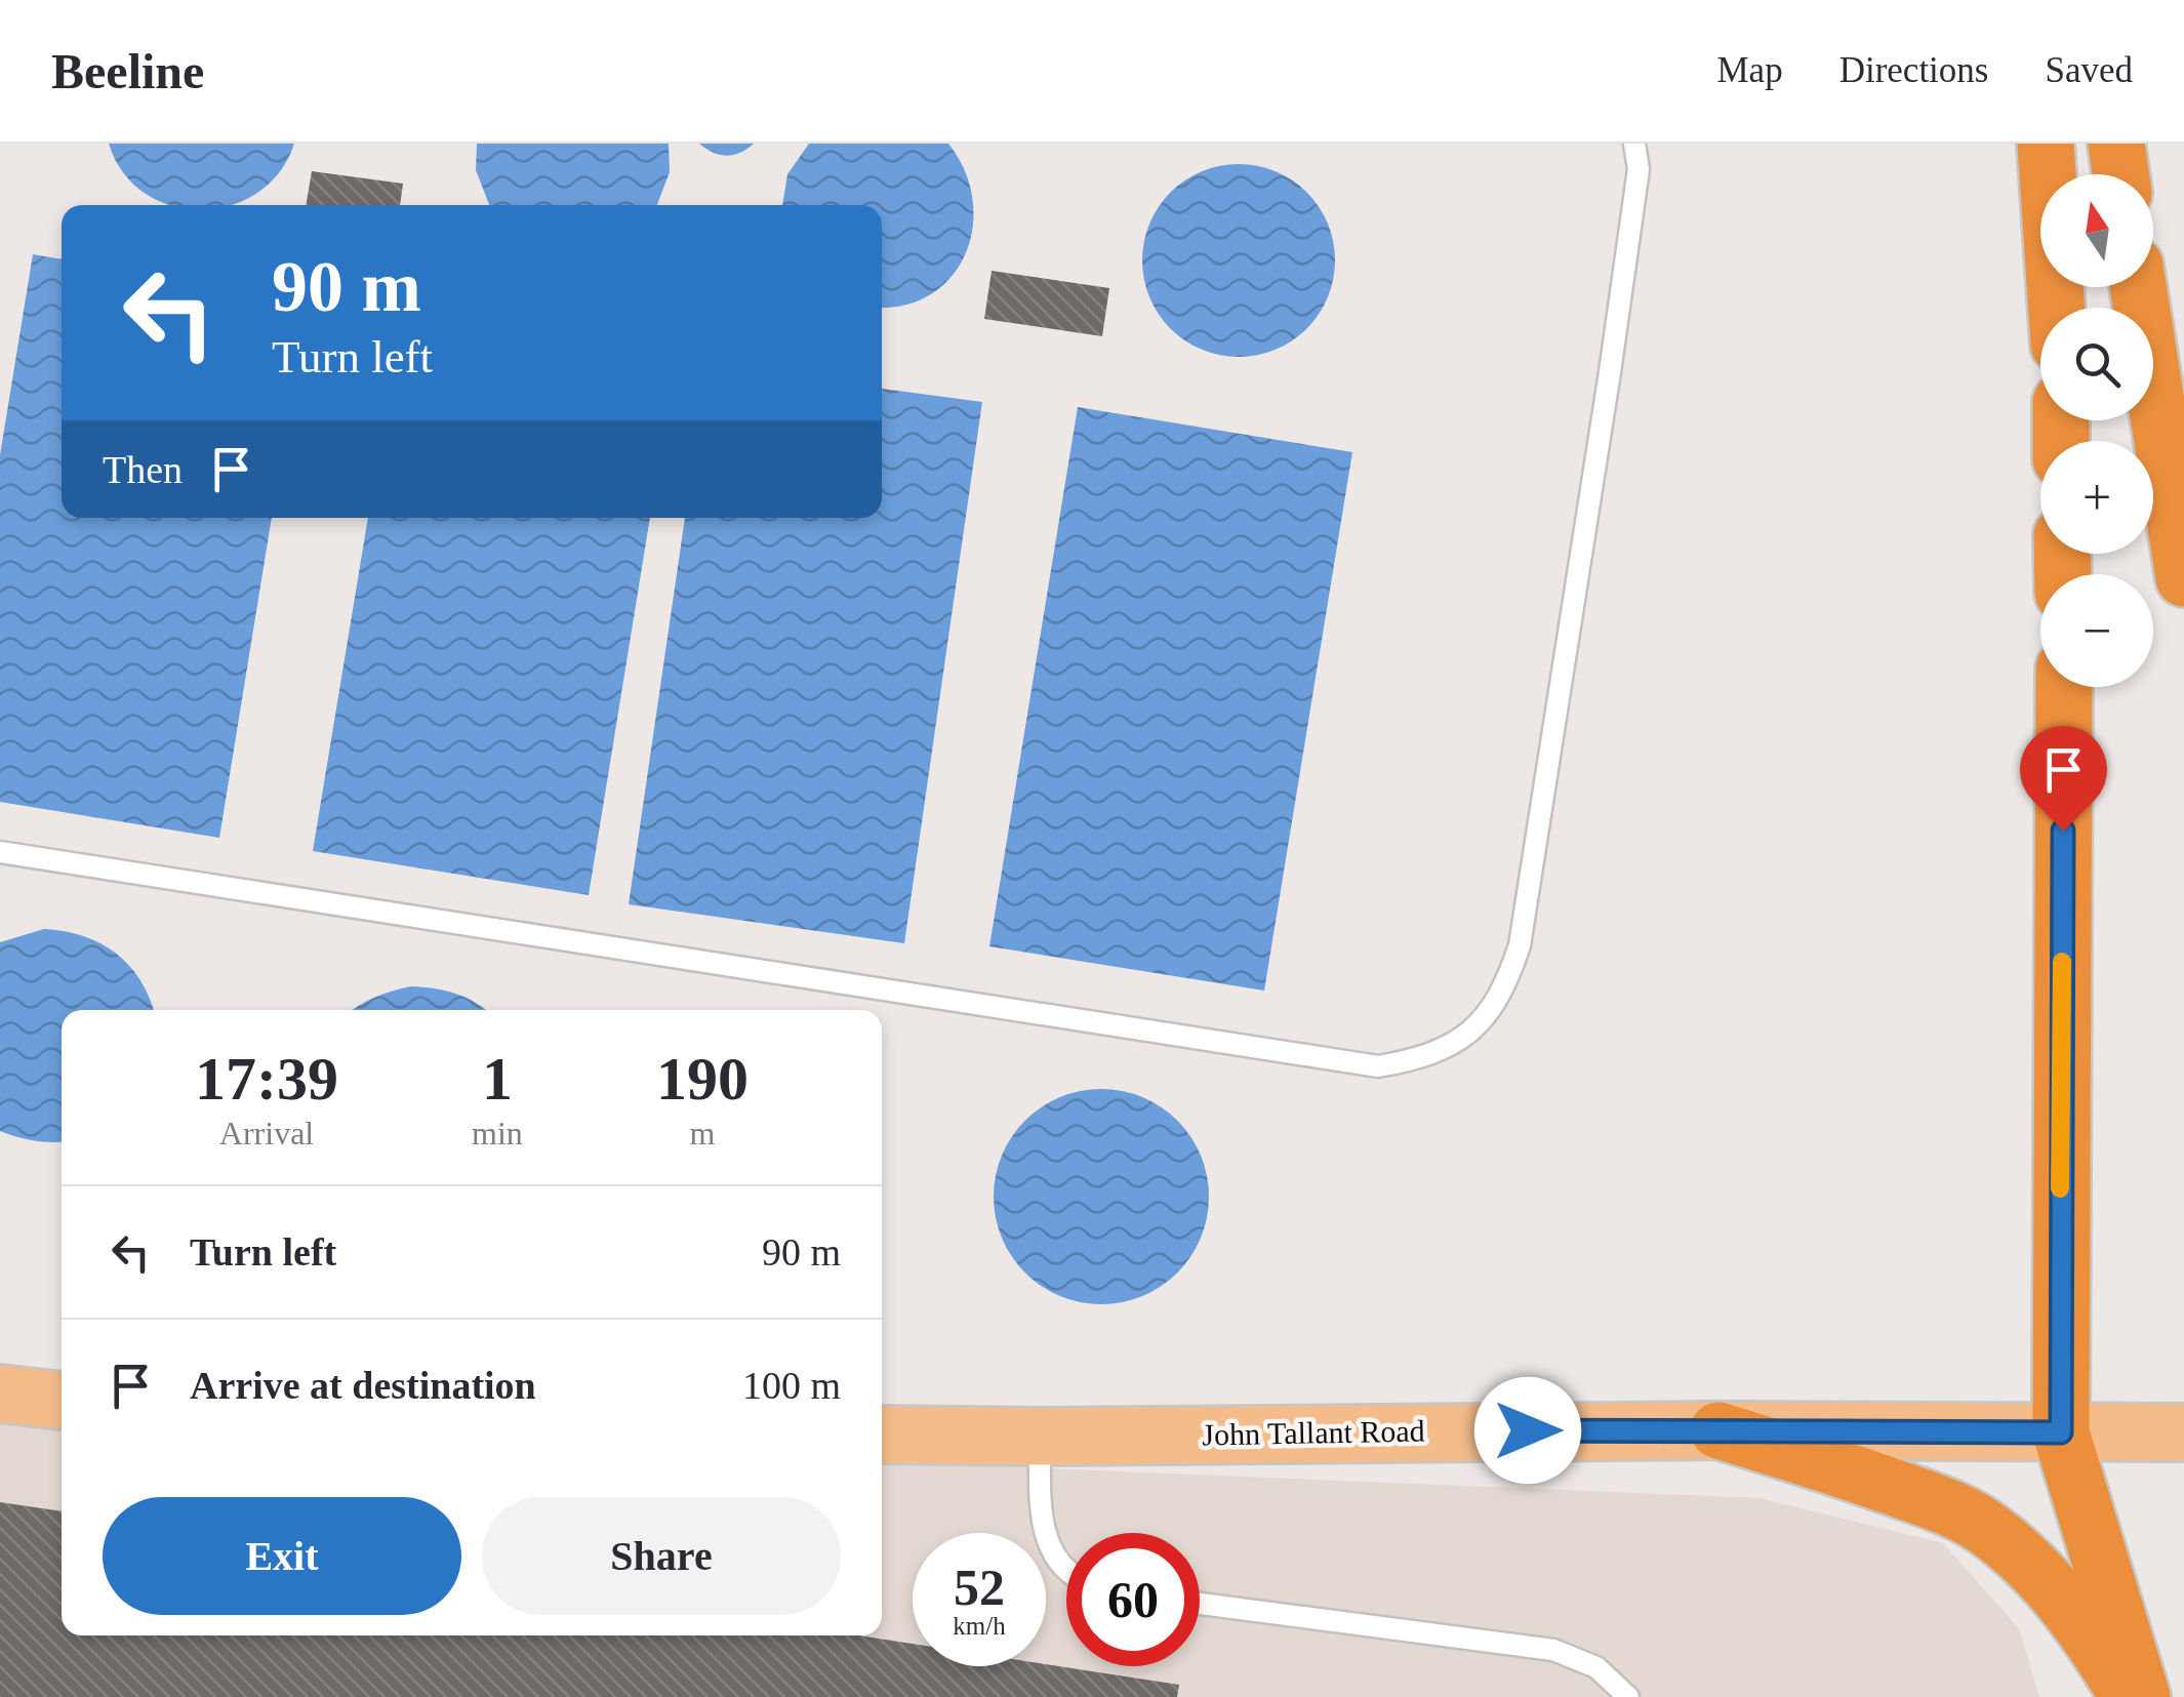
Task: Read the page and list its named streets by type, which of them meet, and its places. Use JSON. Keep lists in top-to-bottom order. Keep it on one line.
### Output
{"streets":{"main road":["John Tallant Road"]},"north":"top","page":{"header":"Beeline","nav":["Map","Directions","Saved"],"map_buttons":["+","−"],"turn":["90 m","Turn left"],"then":"Then","eta":["17:39","Arrival","1","min","190","m"],"list":[{"name":"Turn left","value":"90 m"},{"name":"Arrive at destination","value":"100 m"}],"buttons":["Exit","Share"],"speed":"52 km/h","limit":"60"}}
